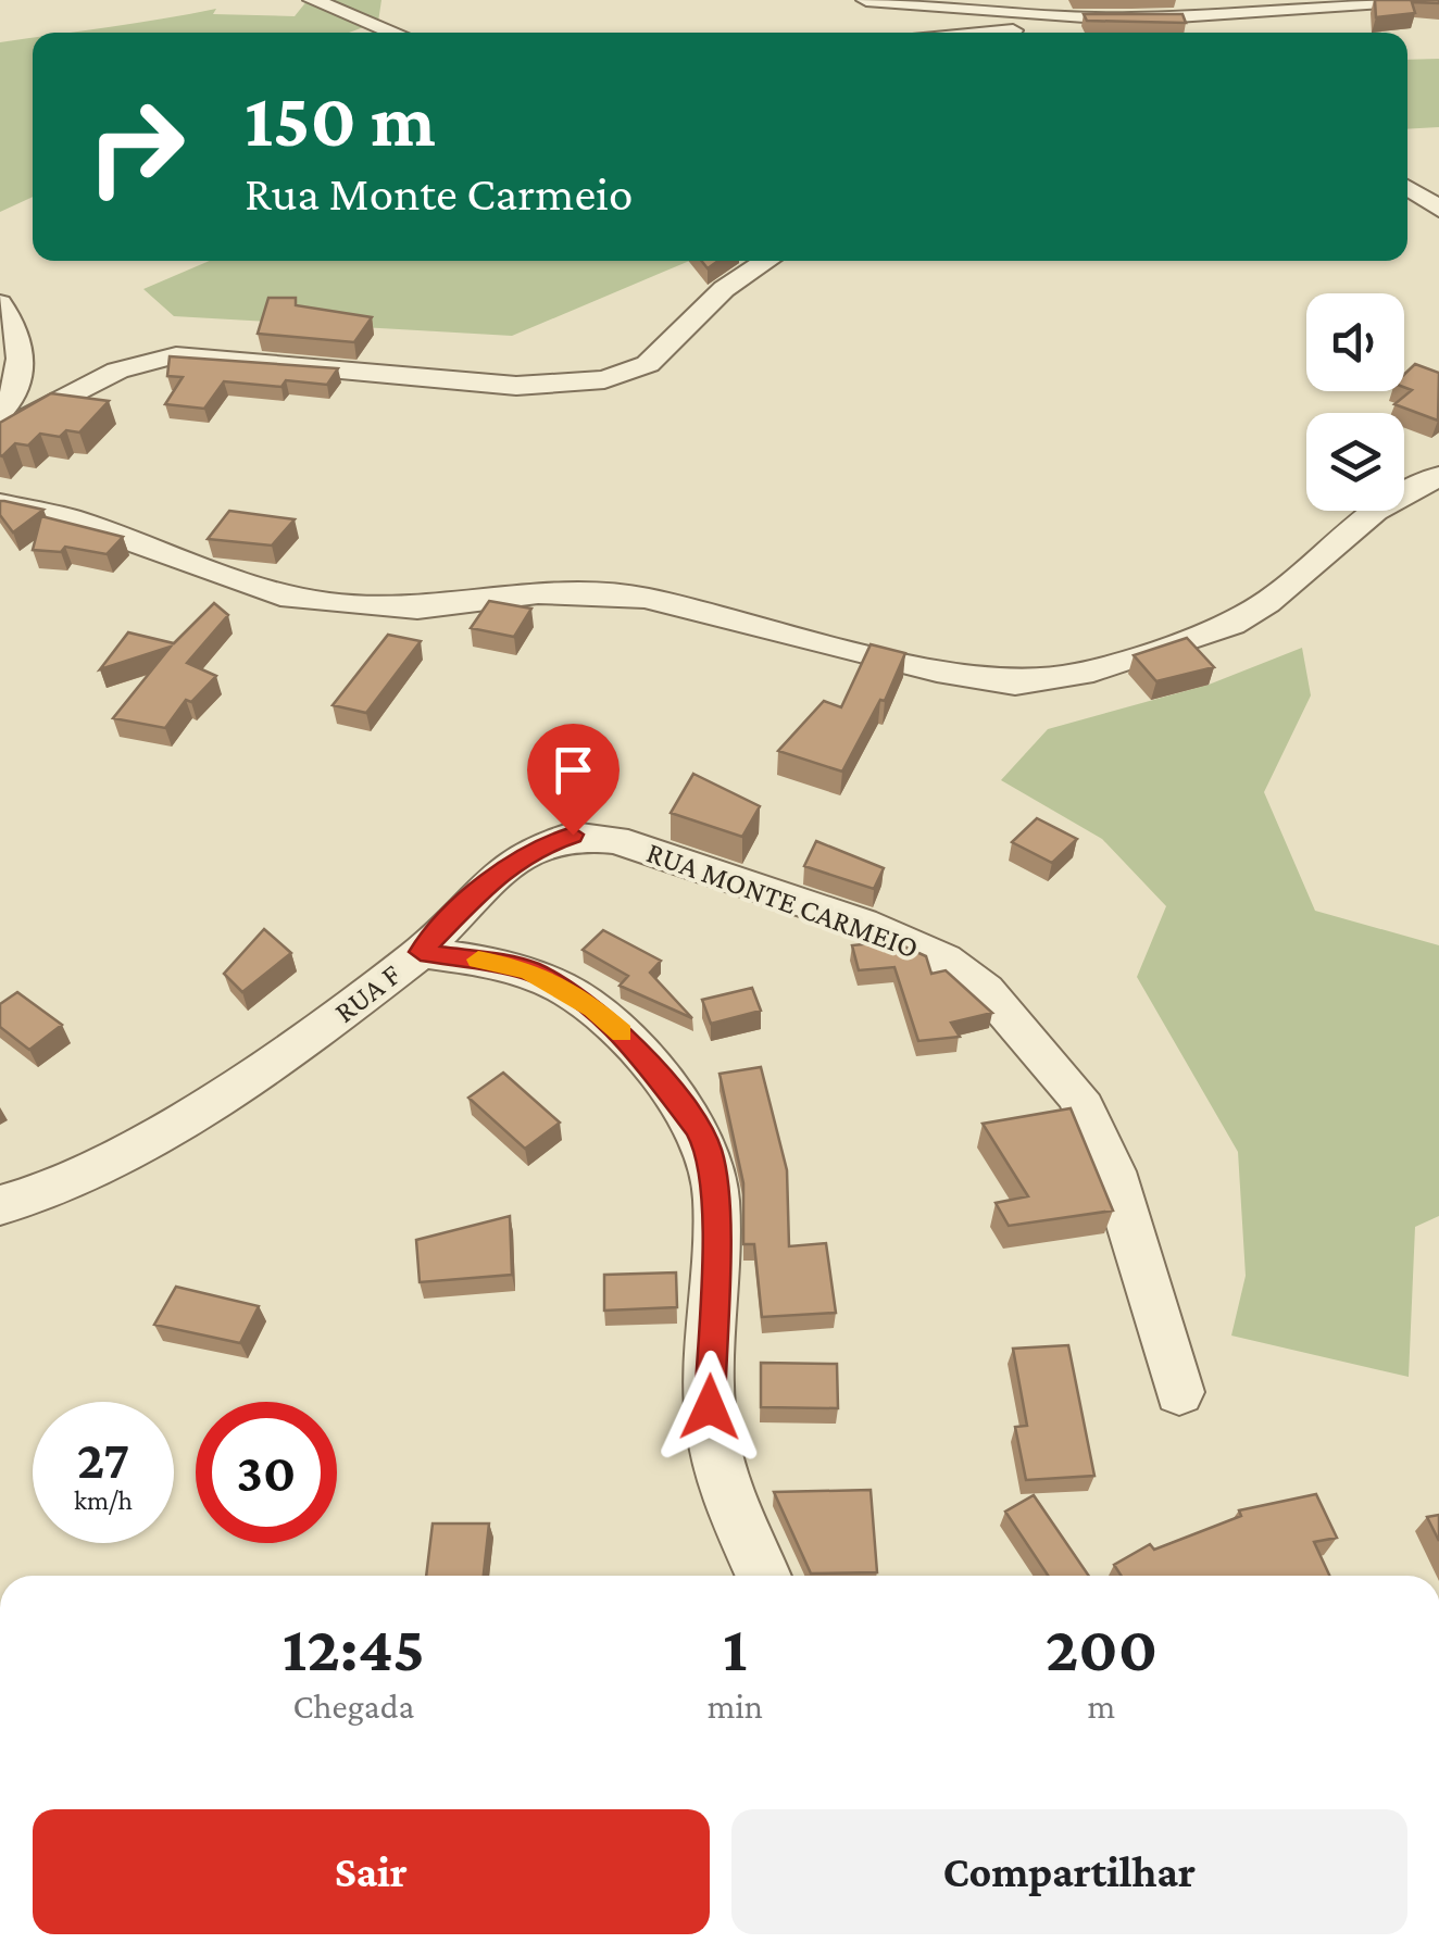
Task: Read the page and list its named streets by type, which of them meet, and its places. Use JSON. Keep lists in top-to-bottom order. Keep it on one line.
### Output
{"streets":{"street":["RUA MONTE CARMEIO","RUA F"]},"crossings":[["RUA MONTE CARMEIO","RUA F"]],"page":{"turn":["150 m","Rua Monte Carmeio"],"speed":"27 km/h","limit":"30","eta":["12:45","Chegada","1","min","200","m"],"buttons":["Sair","Compartilhar"]}}
